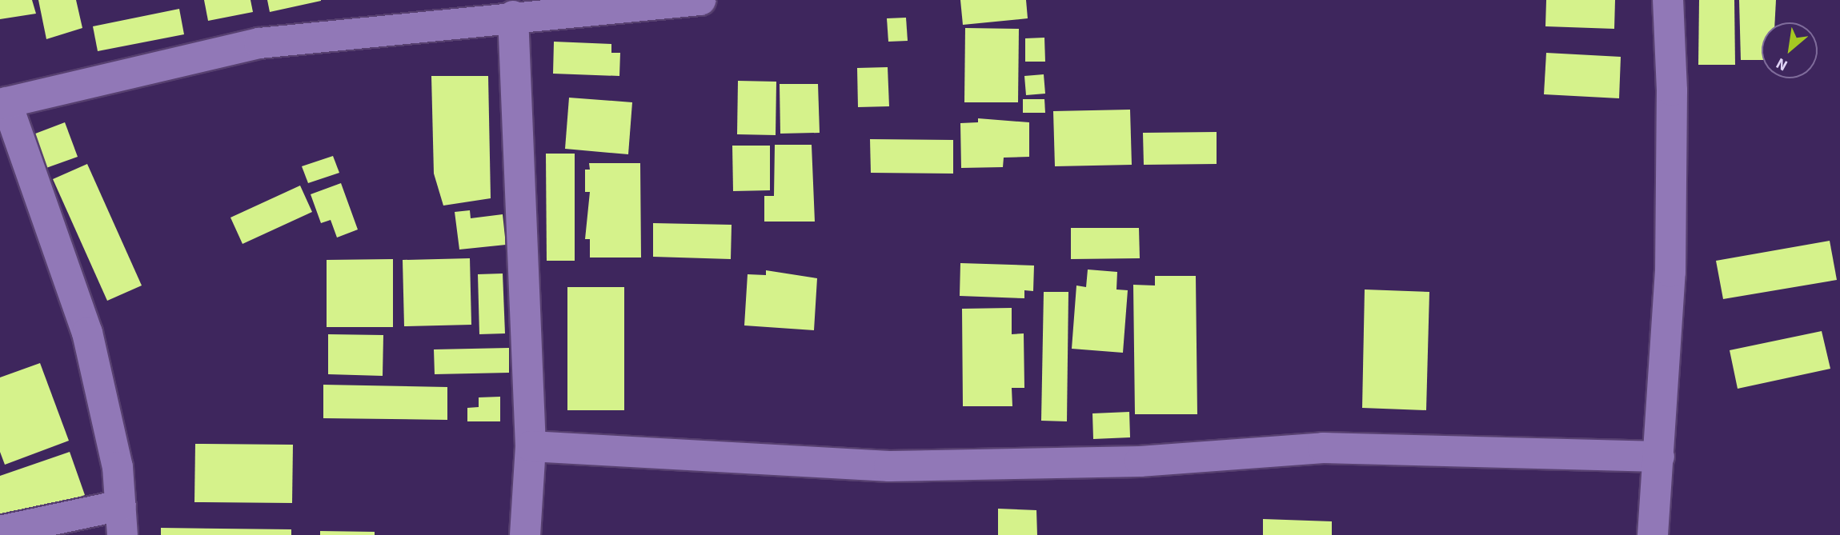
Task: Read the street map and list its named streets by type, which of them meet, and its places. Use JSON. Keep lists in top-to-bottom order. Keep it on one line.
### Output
{"north":"bottom left"}
